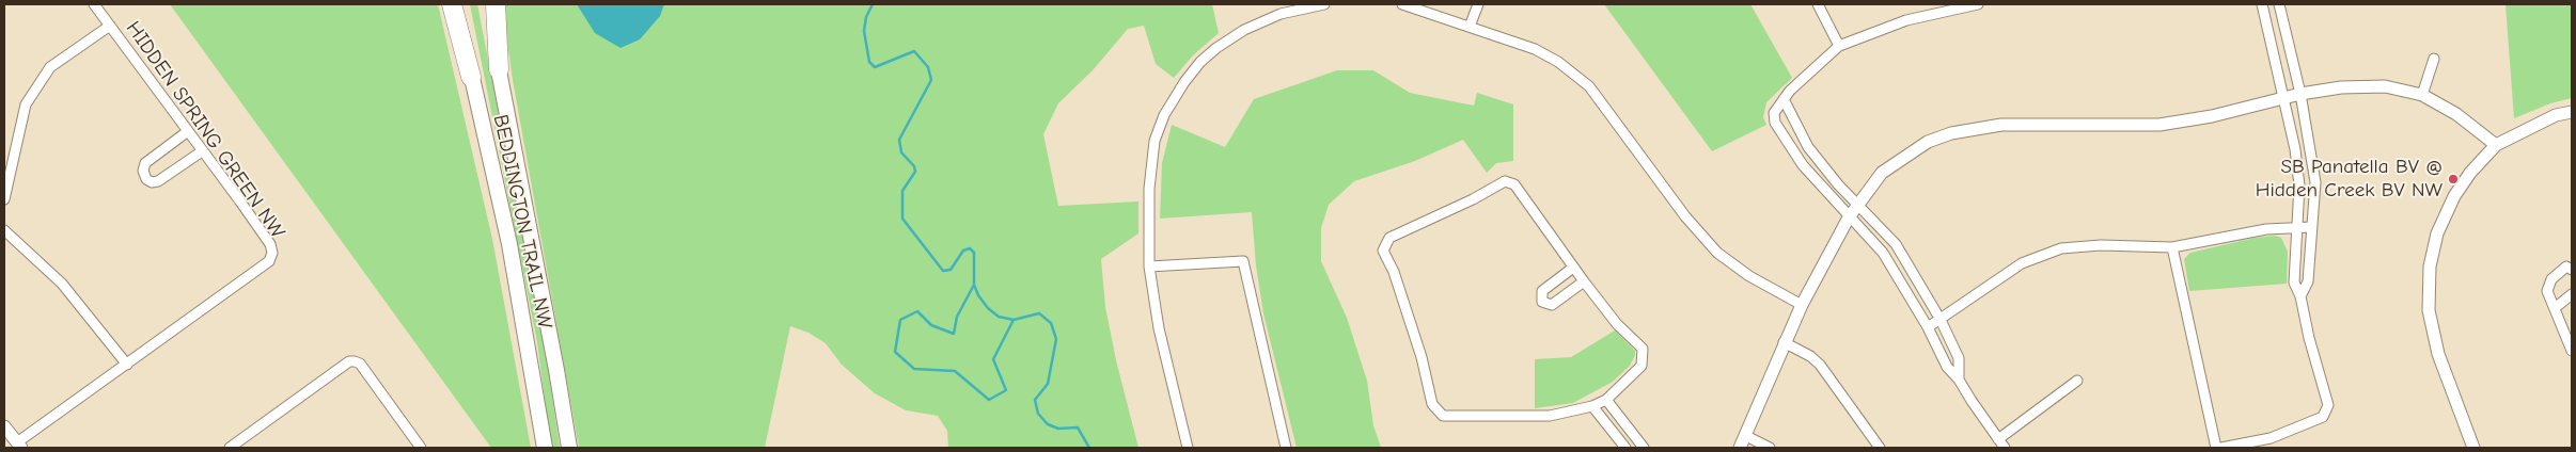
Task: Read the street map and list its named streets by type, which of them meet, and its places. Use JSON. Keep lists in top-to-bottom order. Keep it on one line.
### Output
{"streets":{"main road":["BEDDINGTON TRAIL NW"],"street":["HIDDEN SPRING GREEN NW"]},"places":["SB Panatella BV @ Hidden Creek BV NW"]}
